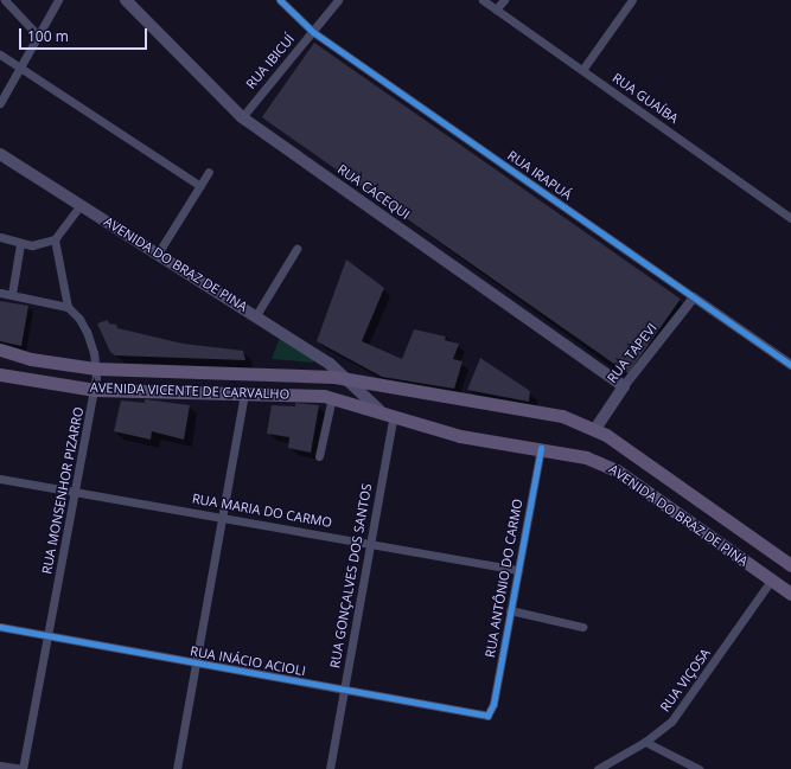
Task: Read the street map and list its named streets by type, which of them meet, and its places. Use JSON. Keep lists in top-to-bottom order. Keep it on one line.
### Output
{"streets":{"main road":["RUA CACEQUI","AVENIDA DO BRAZ DE PINA","RUA TAPEVI","AVENIDA VICENTE DE CARVALHO"],"street":["RUA IBICUÍ","RUA GUAÍBA","RUA IRAPUÁ","RUA MONSENHOR PIZARRO","RUA MARIA DO CARMO","RUA GONÇALVES DOS SANTOS","RUA ANTÔNIO DO CARMO","RUA INÁCIO ACIOLI","RUA VIÇOSA"]},"crossings":[["RUA IBICUÍ","RUA IRAPUÁ"],["RUA IBICUÍ","RUA CACEQUI"],["RUA IRAPUÁ","RUA TAPEVI"],["RUA CACEQUI","RUA TAPEVI"],["AVENIDA DO BRAZ DE PINA","RUA TAPEVI"],["AVENIDA DO BRAZ DE PINA","AVENIDA VICENTE DE CARVALHO"],["AVENIDA DO BRAZ DE PINA","RUA GONÇALVES DOS SANTOS"],["AVENIDA DO BRAZ DE PINA","RUA ANTÔNIO DO CARMO"],["AVENIDA DO BRAZ DE PINA","RUA VIÇOSA"],["AVENIDA VICENTE DE CARVALHO","RUA MONSENHOR PIZARRO"],["RUA MONSENHOR PIZARRO","RUA MARIA DO CARMO"],["RUA MONSENHOR PIZARRO","RUA INÁCIO ACIOLI"],["RUA MARIA DO CARMO","RUA GONÇALVES DOS SANTOS"],["RUA MARIA DO CARMO","RUA ANTÔNIO DO CARMO"],["RUA GONÇALVES DOS SANTOS","RUA INÁCIO ACIOLI"],["RUA ANTÔNIO DO CARMO","RUA INÁCIO ACIOLI"]],"scale_bar":"100 m"}
